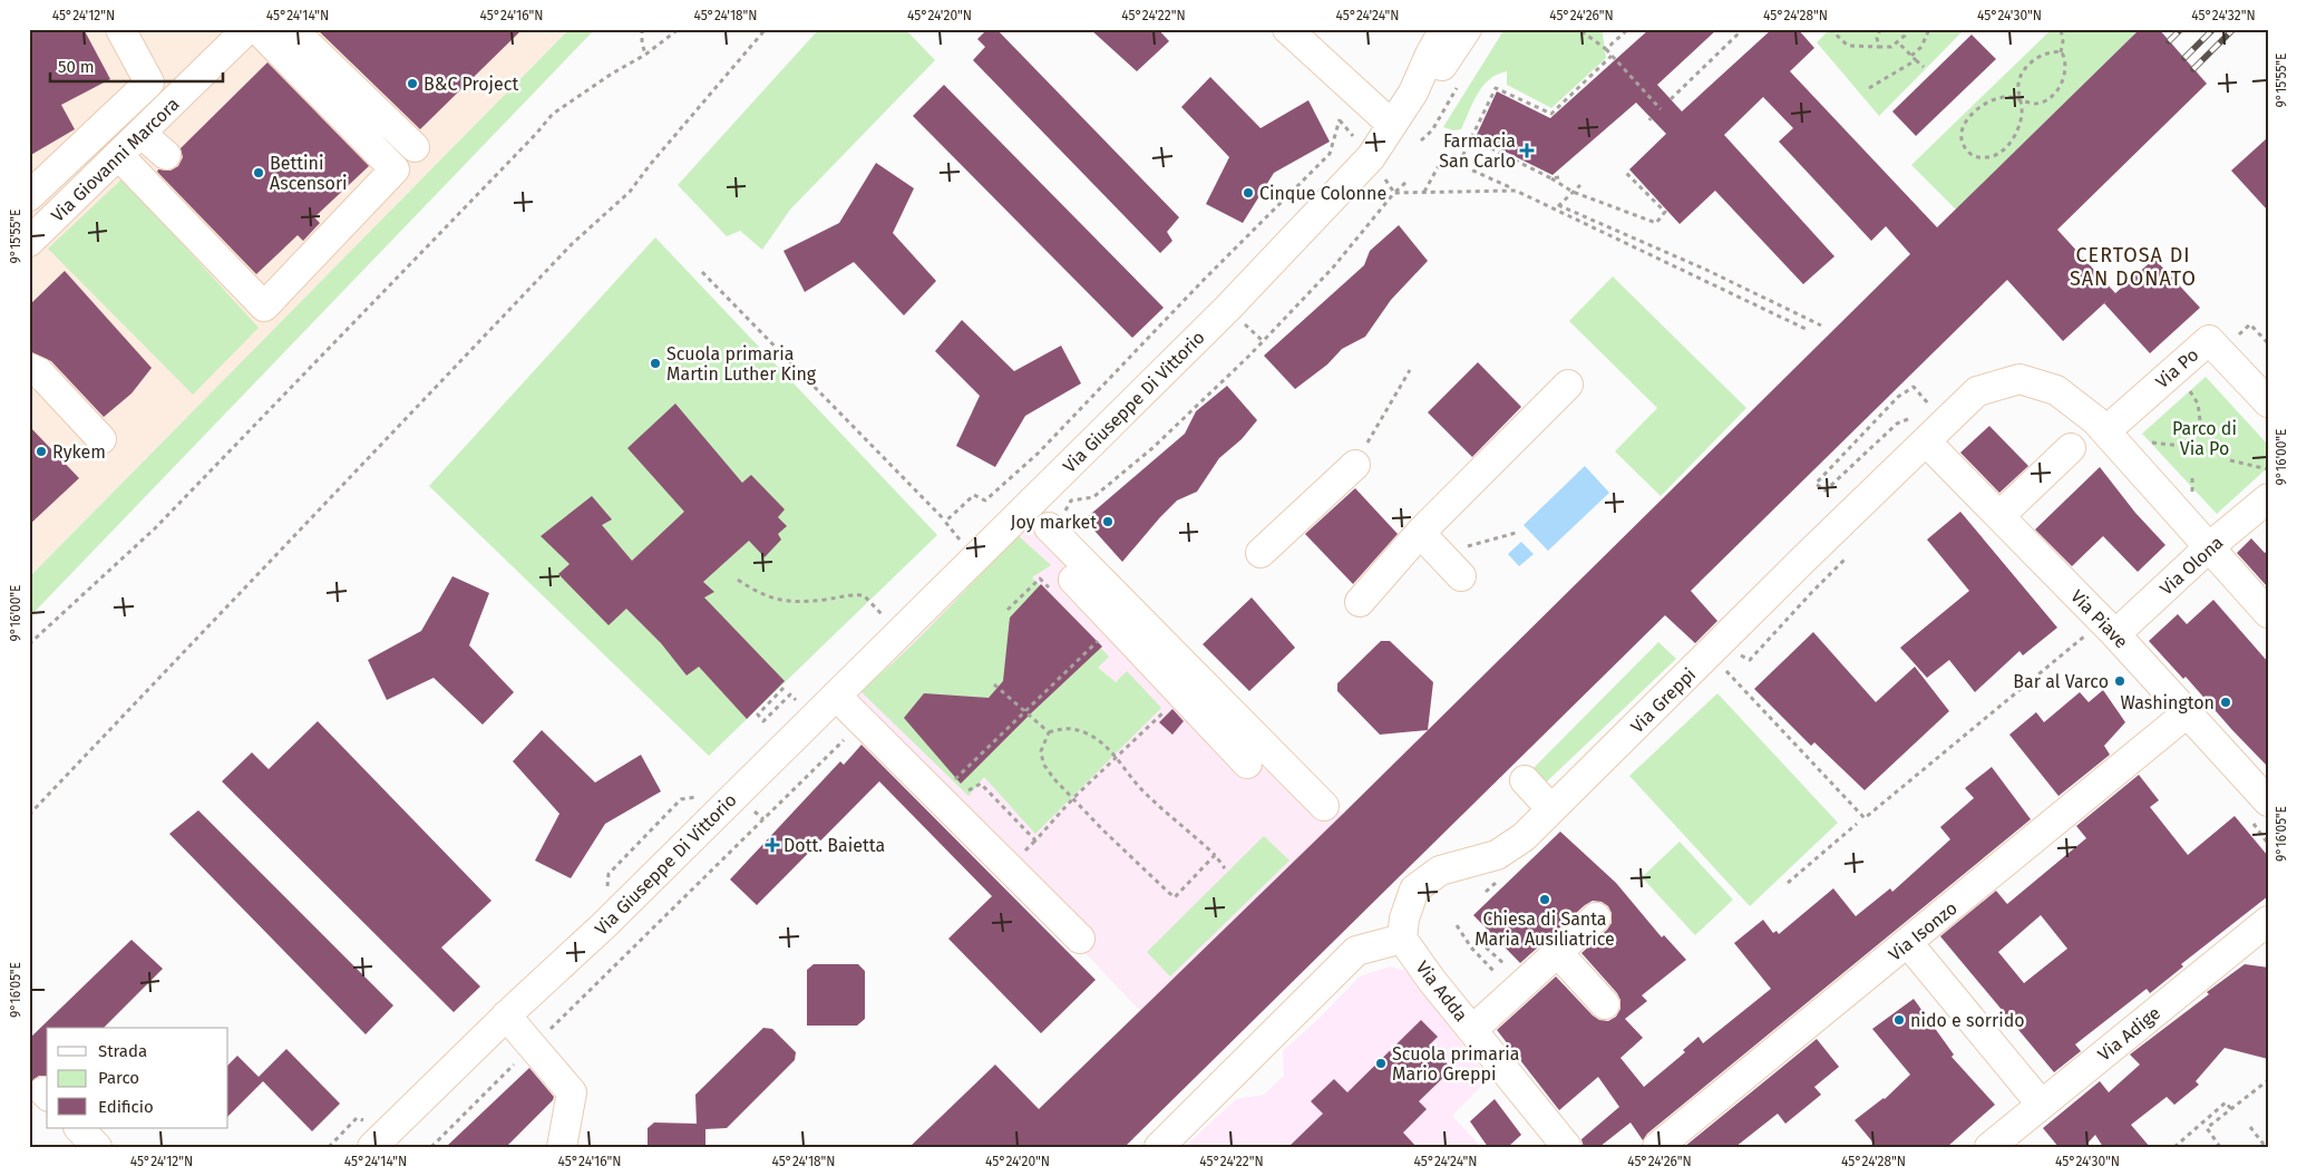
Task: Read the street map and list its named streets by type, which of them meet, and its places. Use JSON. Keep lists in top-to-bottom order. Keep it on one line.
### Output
{"streets":{"street":["Via Giovanni Marcora","Via Po","Via Giuseppe Di Vittorio","Via Olona","Via Piave","Via Greppi","Via Isonzo","Via Adda","Via Adige"]},"crossings":[["Via Olona","Via Piave"],["Via Piave","Via Greppi"],["Via Piave","Via Isonzo"],["Via Greppi","Via Adda"]],"districts":["CERTOSA DI SAN DONATO"],"parks":["Parco di Via Po"],"places":{"other":["B&C Project","Bettini Ascensori","Cinque Colonne","Scuola primaria Martin Luther King","Rykem","Joy market","Bar al Varco","Washington","Chiesa di Santa Maria Ausiliatrice","nido e sorrido","Scuola primaria Mario Greppi"],"health":["Farmacia San Carlo","Dott. Baietta"]},"legend":["Strada","Parco","Edificio"],"scale_bar":"50 m","coordinates":["45°24'12\"N","45°24'14\"N","45°24'16\"N","45°24'18\"N","45°24'20\"N","45°24'22\"N","45°24'24\"N","45°24'26\"N","45°24'28\"N","45°24'30\"N","45°24'32\"N","9°15'55\"E","9°16'00\"E","9°16'05\"E"]}
